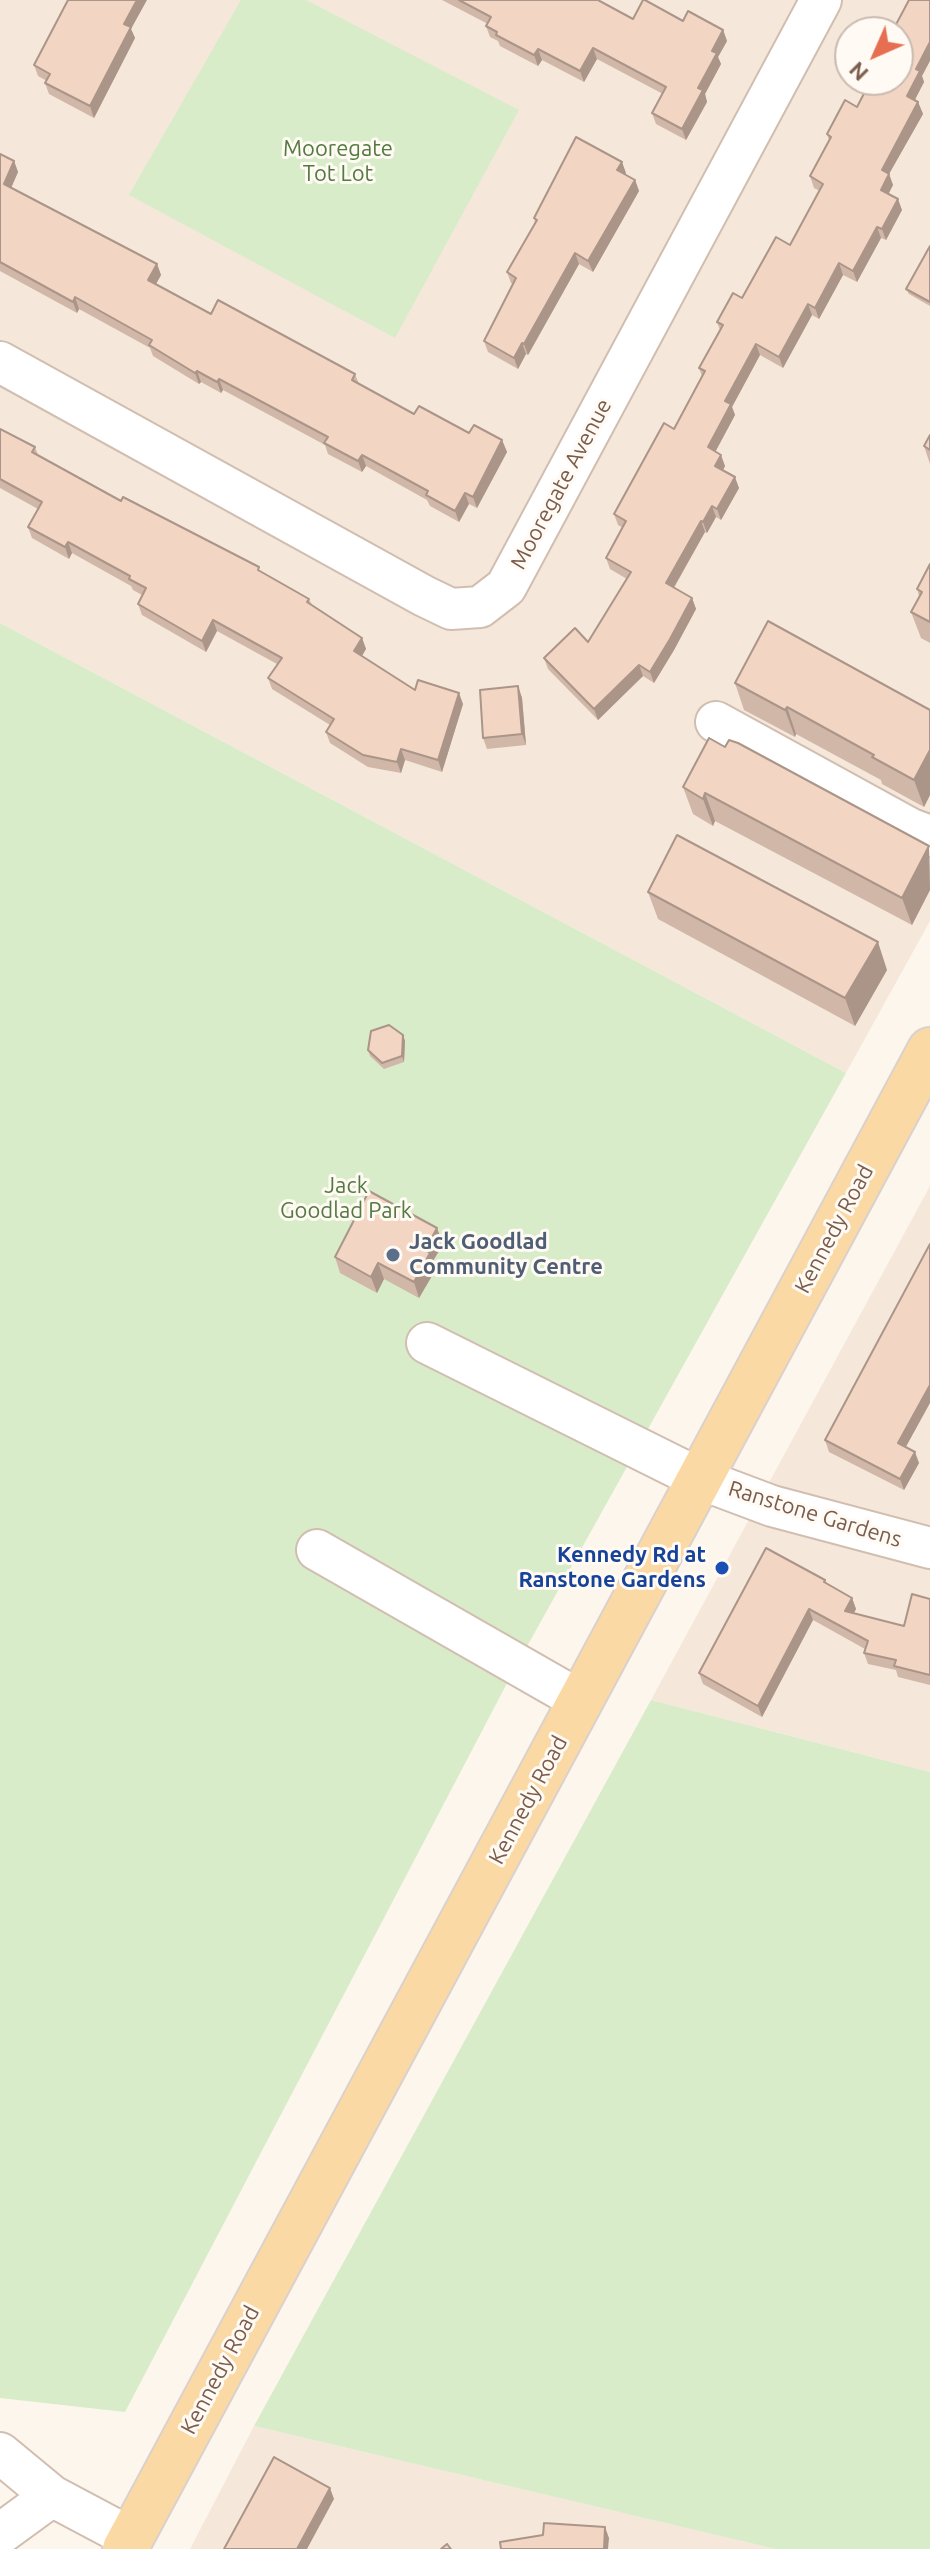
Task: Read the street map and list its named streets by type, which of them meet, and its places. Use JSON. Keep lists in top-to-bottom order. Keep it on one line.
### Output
{"streets":{"main road":["Kennedy Road"],"street":["Mooregate Avenue","Ranstone Gardens"]},"crossings":[["Kennedy Road","Ranstone Gardens"]],"parks":["Mooregate Tot Lot","Jack Goodlad Park"],"places":["Jack Goodlad Community Centre","Kennedy Rd at Ranstone Gardens"],"north":"bottom left"}
